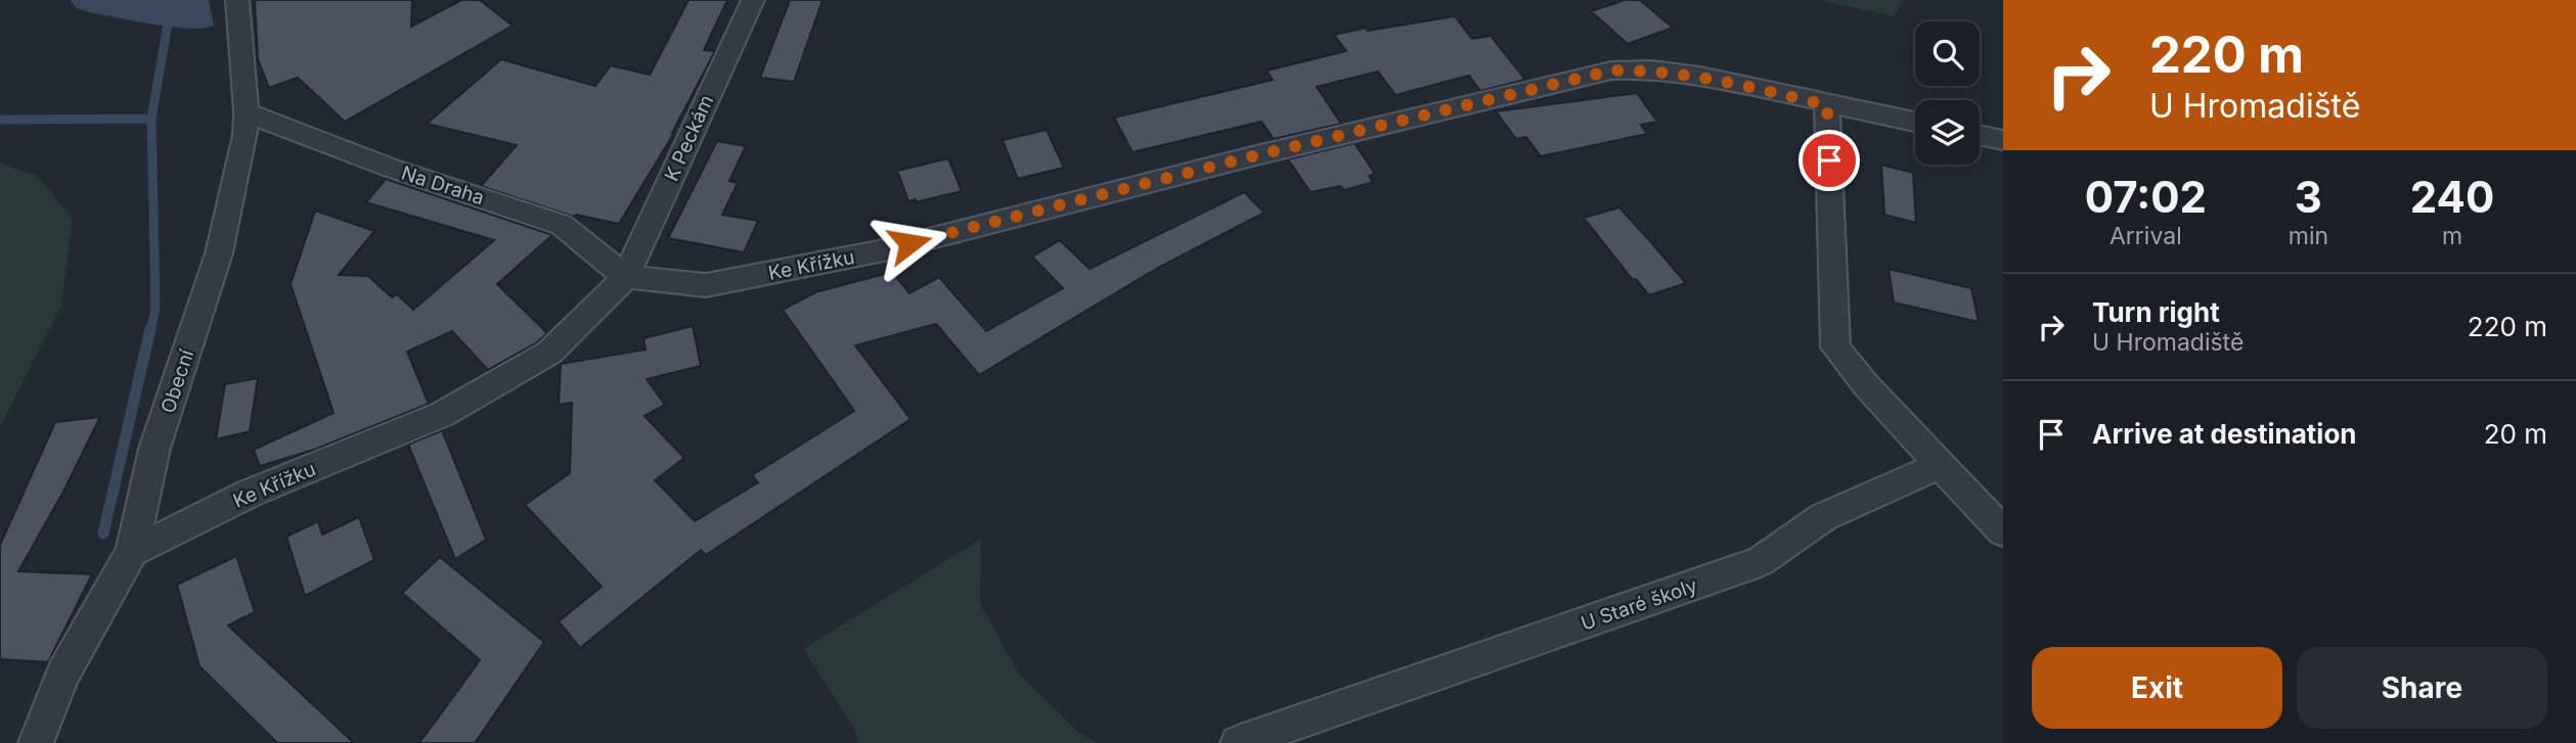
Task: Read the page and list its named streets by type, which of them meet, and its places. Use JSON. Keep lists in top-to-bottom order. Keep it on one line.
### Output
{"streets":{"street":["K Peckám","Na Draha","Ke Křížku","Obecní","U Staré školy"]},"crossings":[["K Peckám","Na Draha"],["K Peckám","Ke Křížku"],["Na Draha","Ke Křížku"],["Na Draha","Obecní"],["Ke Křížku","Obecní"]],"page":{"turn":["220 m","U Hromadiště"],"eta":["07:02","Arrival","3","min","240","m"],"list":[{"name":"Turn right","note":"U Hromadiště","value":"220 m"},{"name":"Arrive at destination","value":"20 m"}],"buttons":["Exit","Share"]}}
